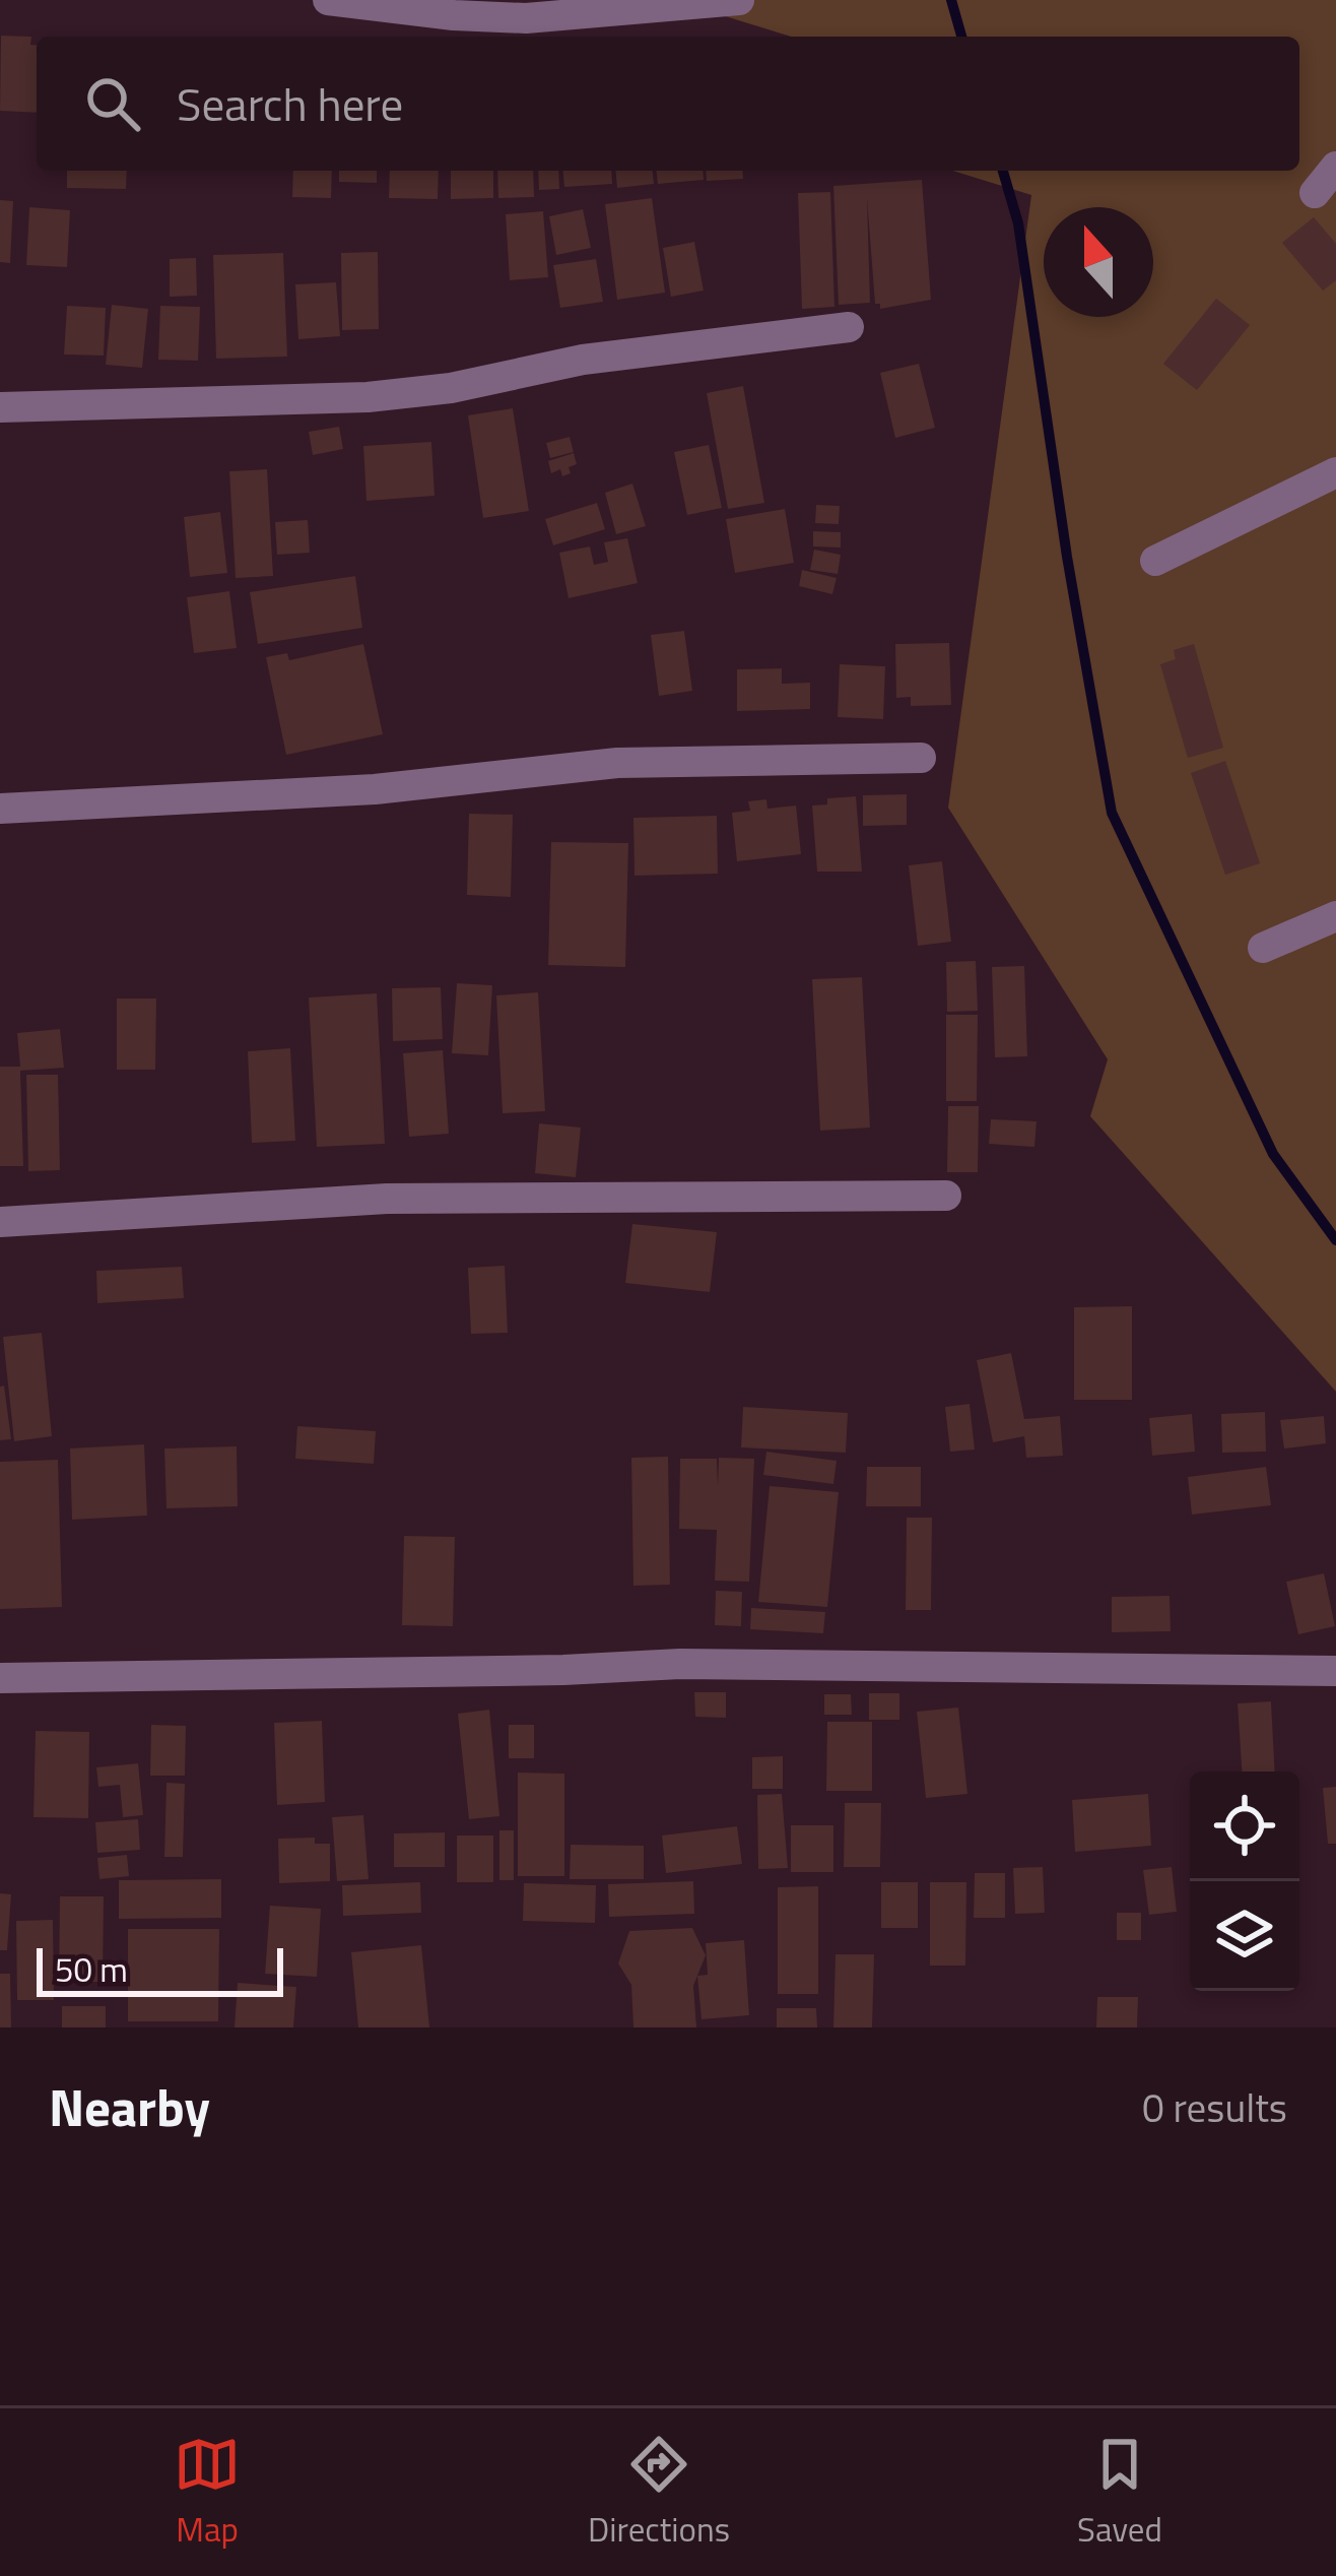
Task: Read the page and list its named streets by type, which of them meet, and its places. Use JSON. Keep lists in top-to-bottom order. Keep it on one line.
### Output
{"scale_bar":"50 m","north":"top","page":{"search":"Search here","scale":"50 m","heading":["Nearby","0 results"],"nav":["Map","Directions","Saved"]}}
